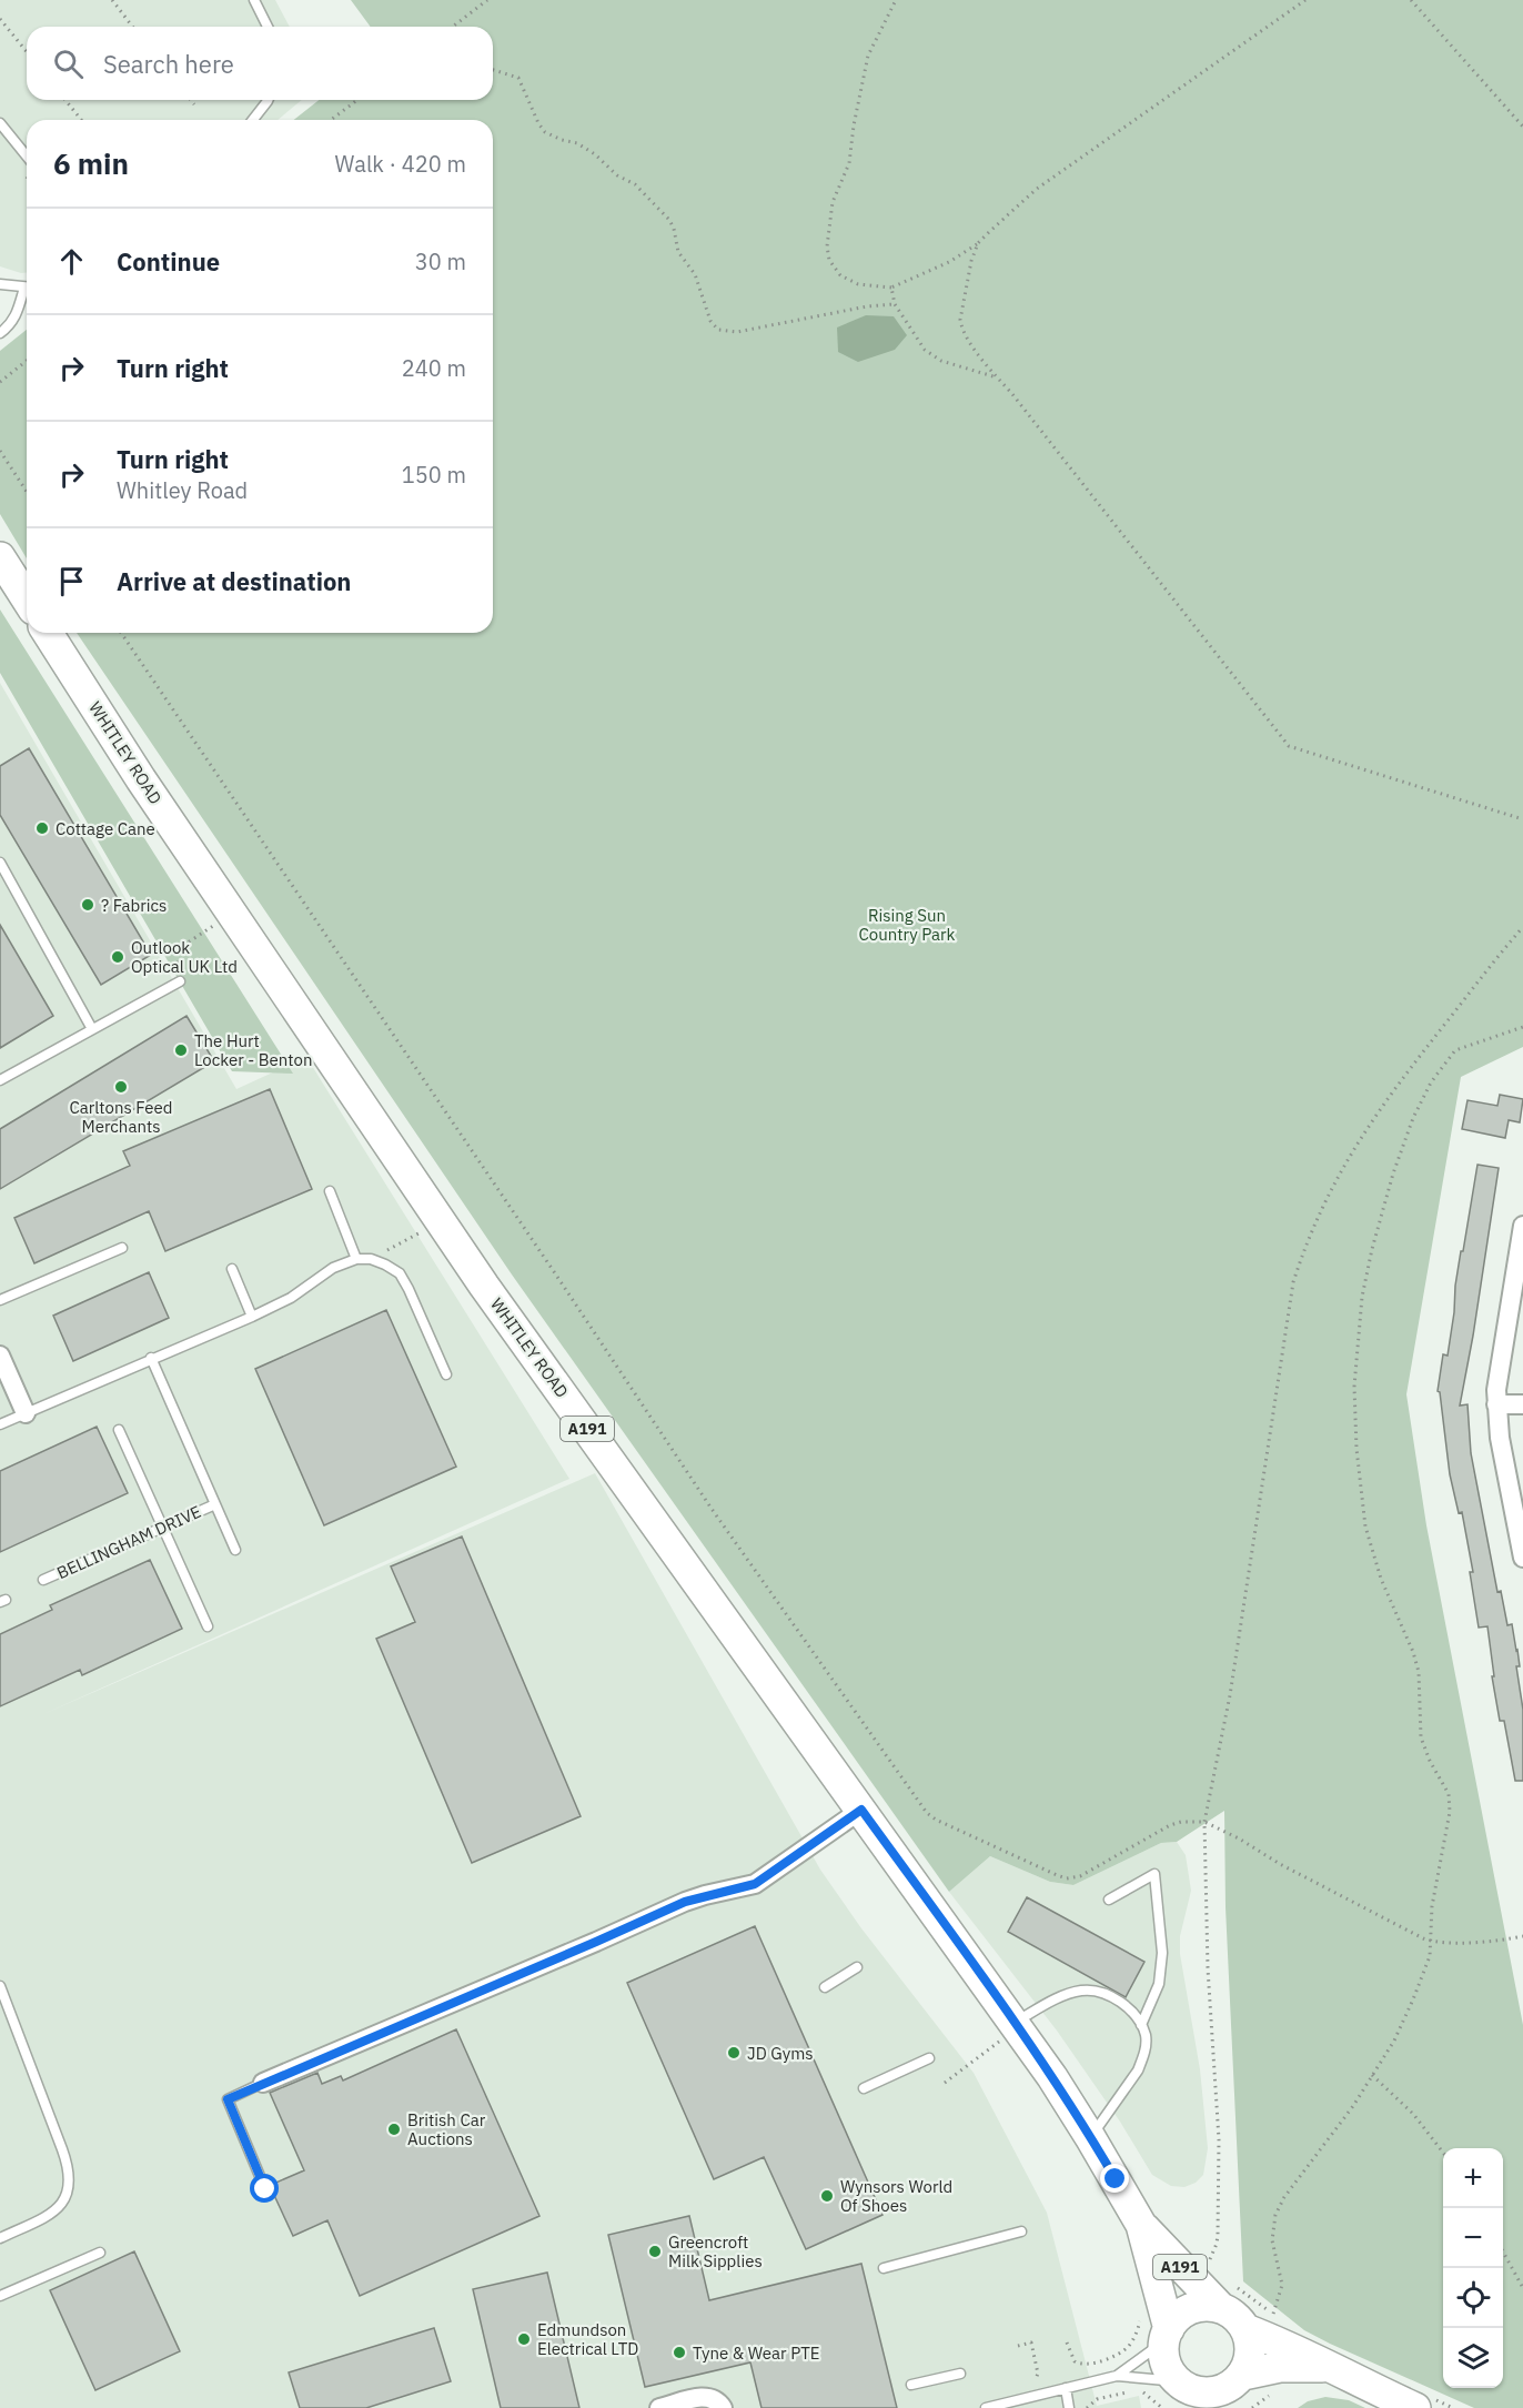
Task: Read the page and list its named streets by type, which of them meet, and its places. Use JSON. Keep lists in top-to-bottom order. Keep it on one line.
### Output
{"streets":{"main road":["WHITLEY ROAD","A191"],"lane":["BELLINGHAM DRIVE"]},"crossings":[["WHITLEY ROAD","A191"]],"parks":["Rising Sun Country Park"],"places":["Cottage Cane","? Fabrics","Outlook Optical UK Ltd","The Hurt Locker - Benton","Carltons Feed Merchants","JD Gyms","British Car Auctions","Wynsors World Of Shoes","Greencroft Milk Sipplies","Edmundson Electrical LTD","Tyne & Wear PTE"],"page":{"search":"Search here","heading":["6 min","Walk · 420 m"],"list":[["Continue","30 m"],["Turn right","240 m"],["Turn right","Whitley Road","150 m"],"Arrive at destination"],"map_buttons":["+","−"]}}
